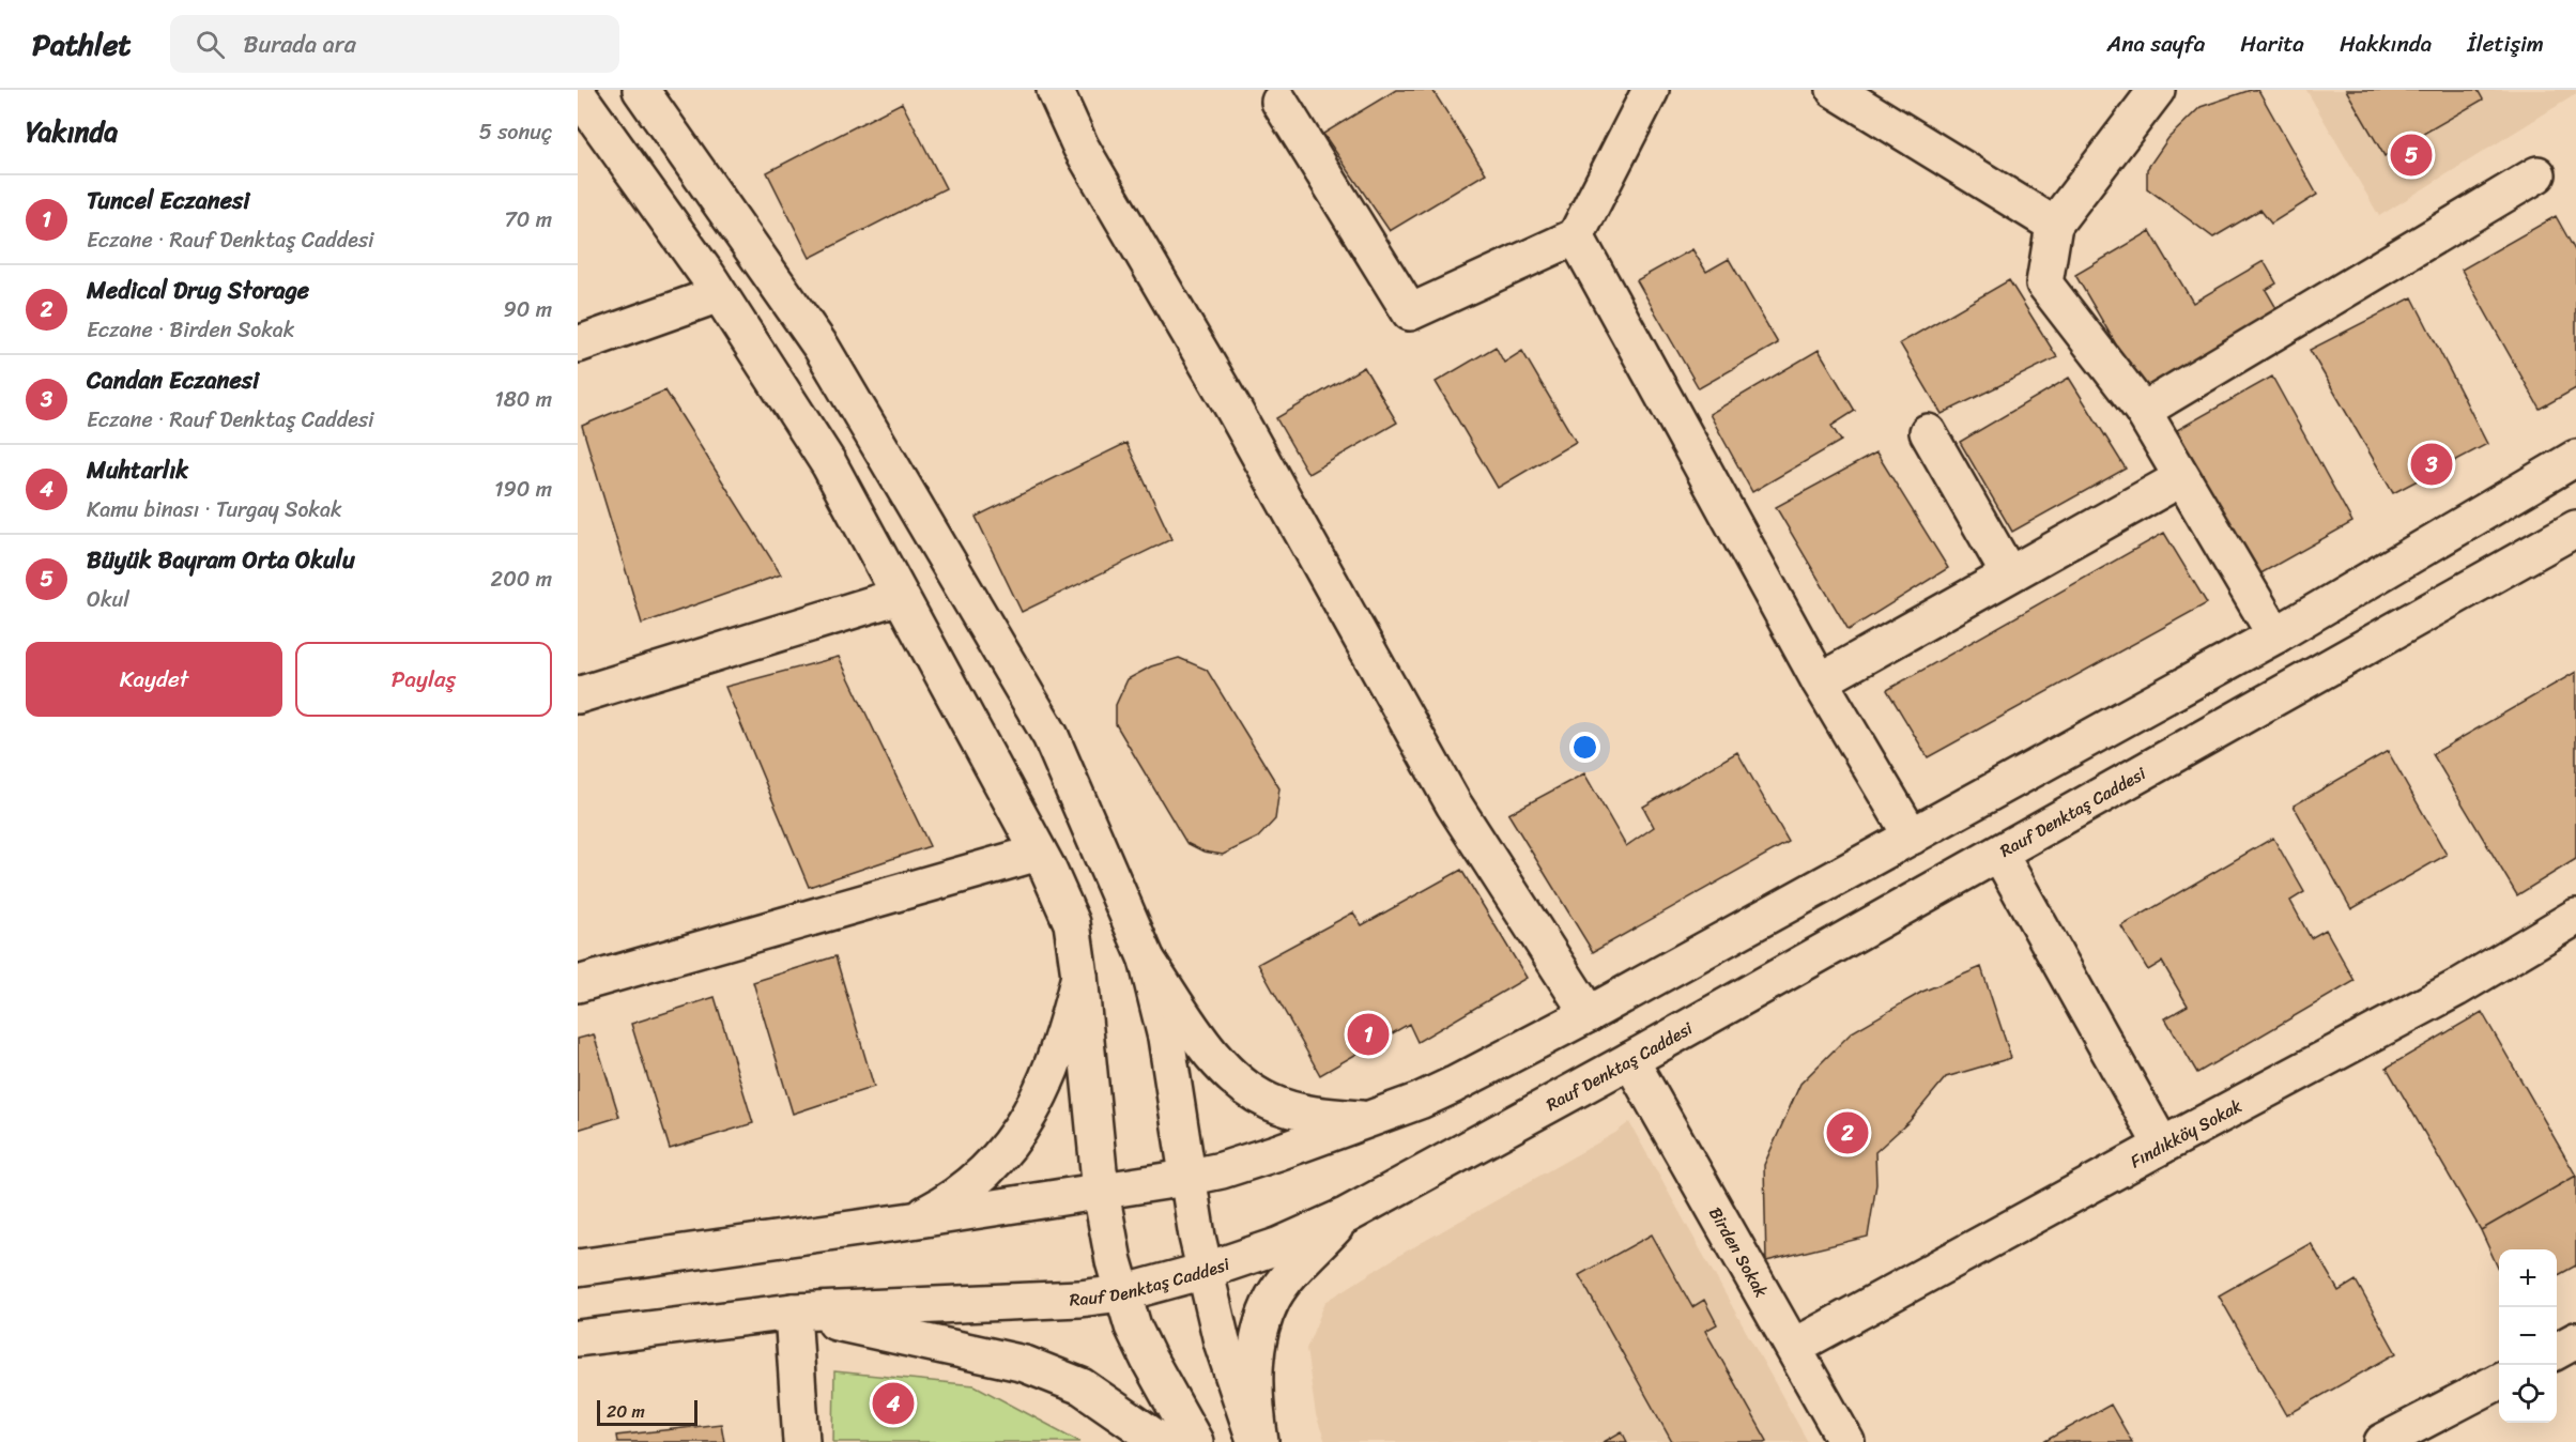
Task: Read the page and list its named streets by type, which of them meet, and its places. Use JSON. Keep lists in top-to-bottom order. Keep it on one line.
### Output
{"streets":{"street":["Rauf Denktaş Caddesi","Fındıkköy Sokak","Birden Sokak"]},"crossings":[["Rauf Denktaş Caddesi","Birden Sokak"],["Fındıkköy Sokak","Birden Sokak"]],"scale_bar":"20 m","page":{"header":"Pathlet","search":"Burada ara","nav":["Ana sayfa","Harita","Hakkında","İletişim"],"heading":["Yakında","5 sonuç"],"pins":["5","3","1","2","4"],"list":[{"mark":"1","name":"Tuncel Eczanesi","note":"Eczane · Rauf Denktaş Caddesi","value":"70 m"},{"mark":"2","name":"Medical Drug Storage","note":"Eczane · Birden Sokak","value":"90 m"},{"mark":"3","name":"Candan Eczanesi","note":"Eczane · Rauf Denktaş Caddesi","value":"180 m"},{"mark":"4","name":"Muhtarlık","note":"Kamu binası · Turgay Sokak","value":"190 m"},{"mark":"5","name":"Büyük Bayram Orta Okulu","note":"Okul","value":"200 m"}],"buttons":["Kaydet","Paylaş"],"map_buttons":["+","−"],"scale":"20 m"}}
